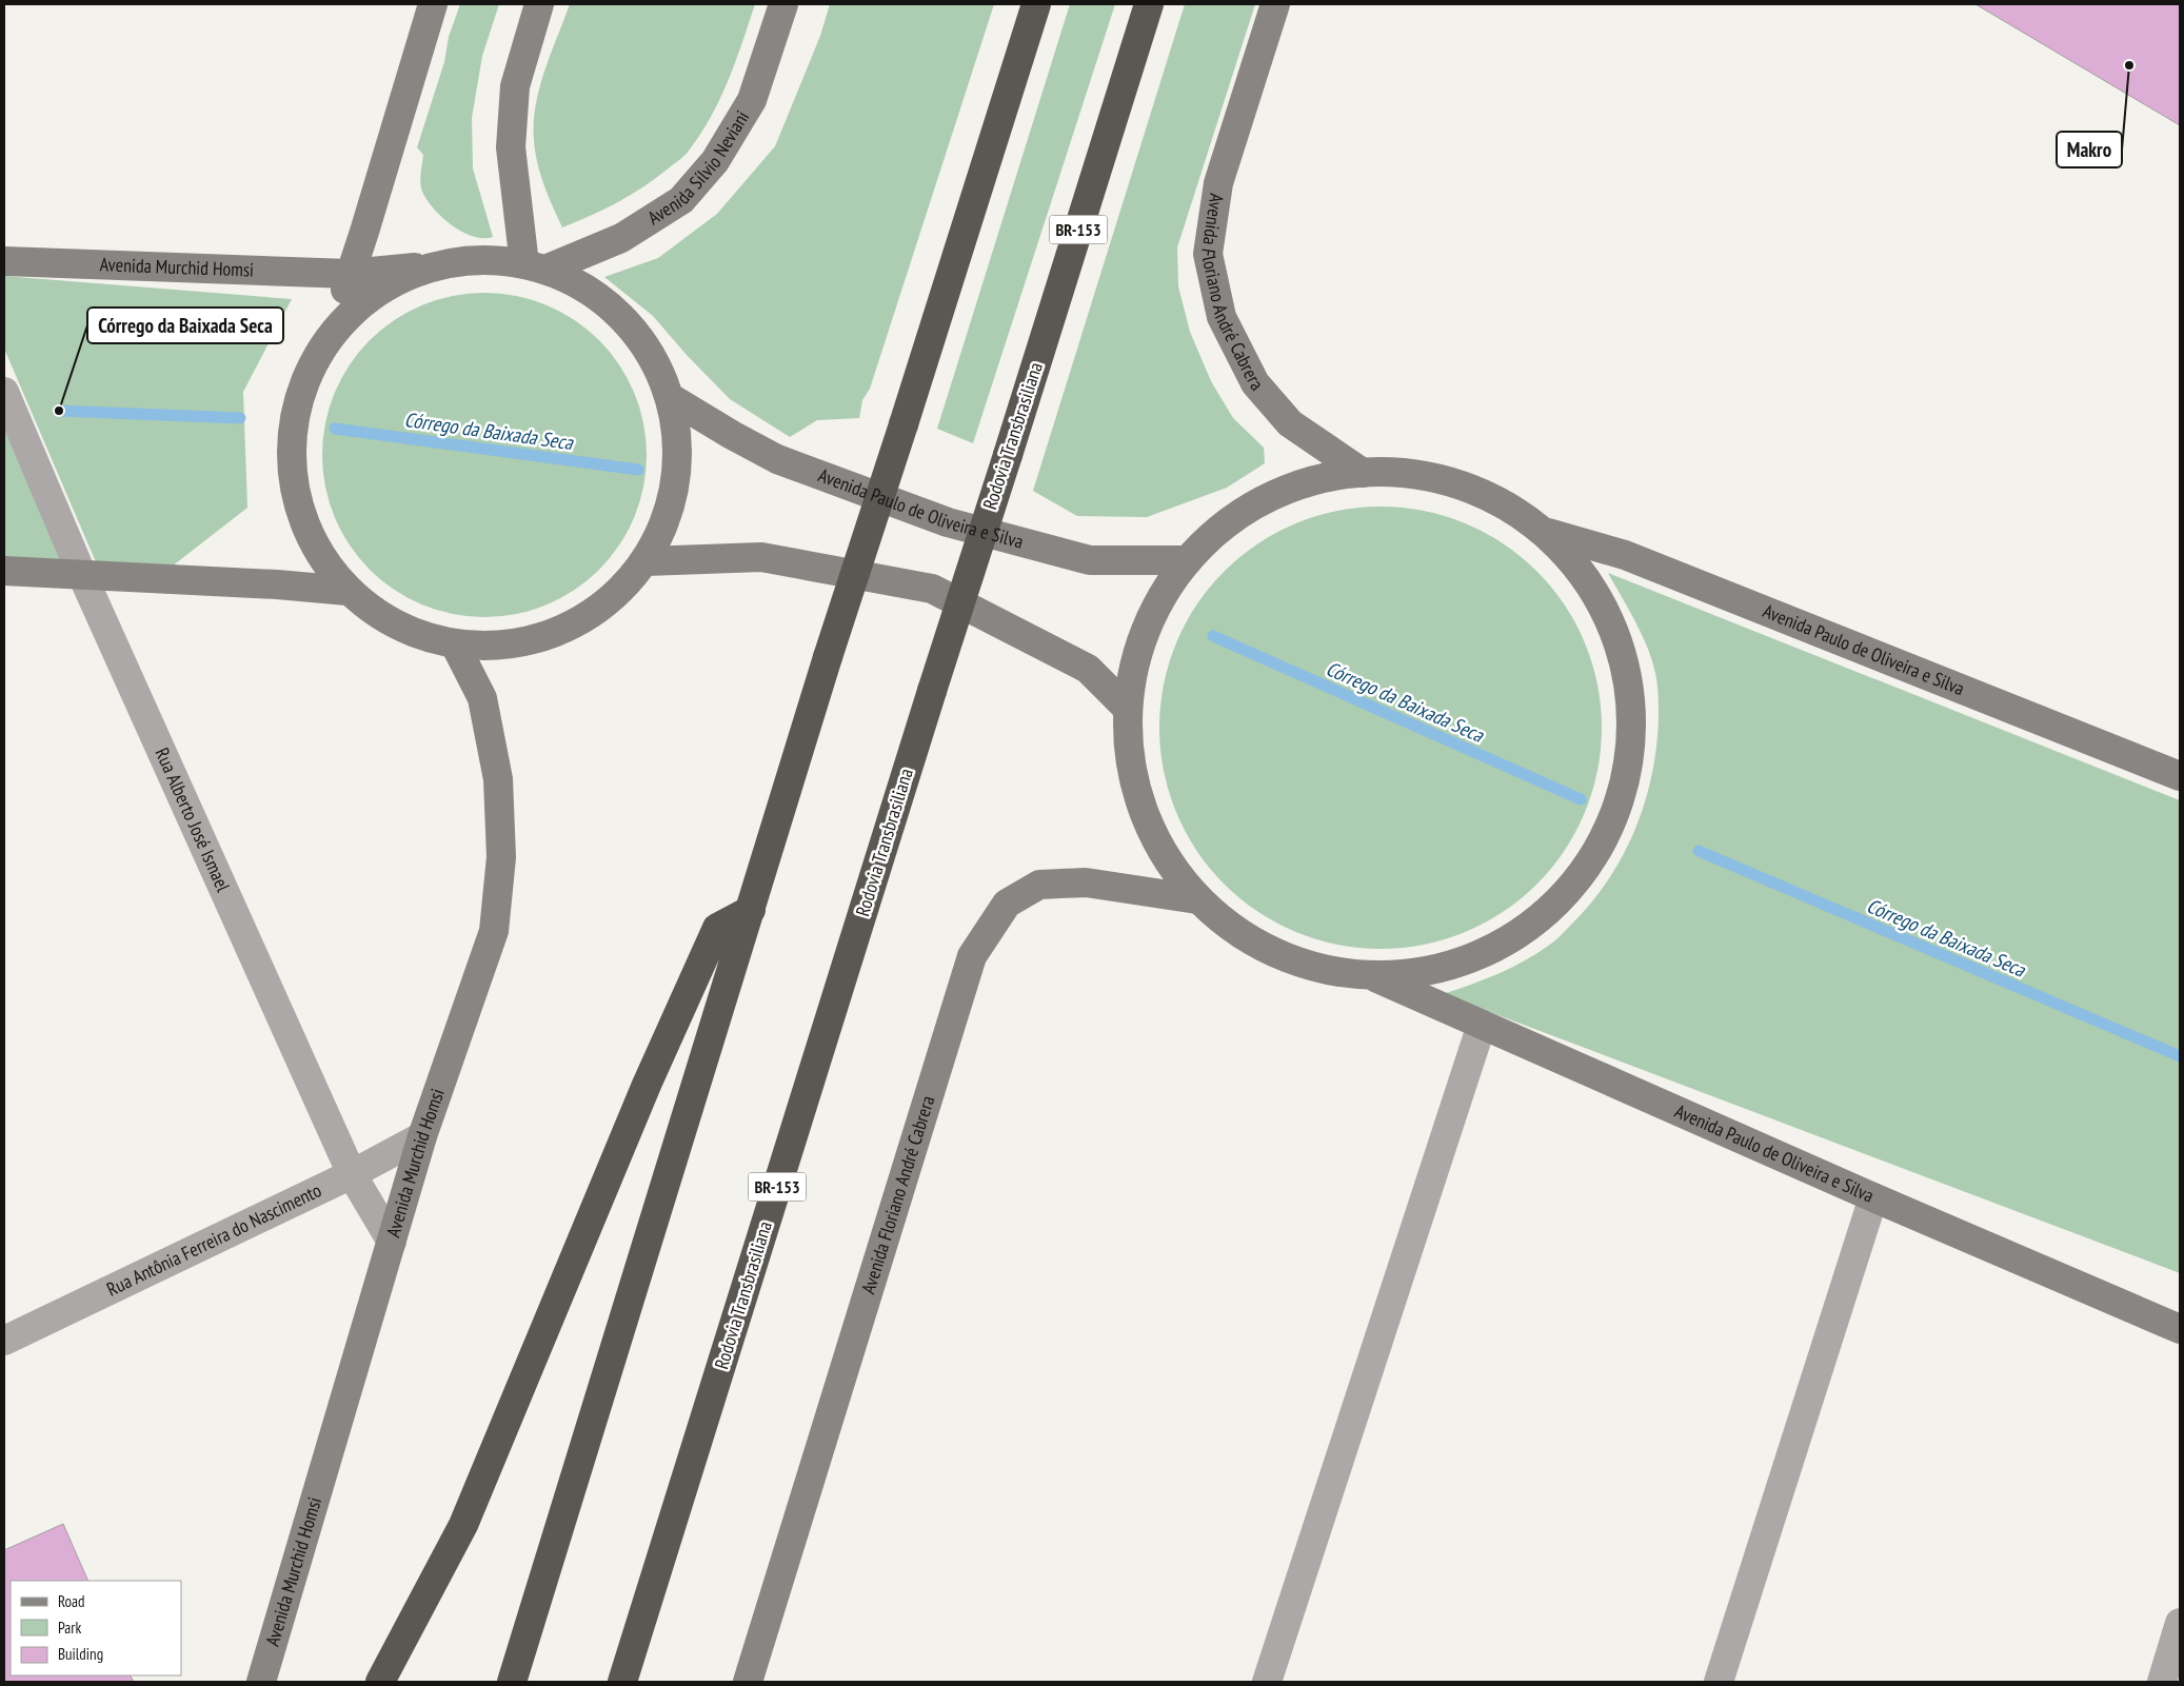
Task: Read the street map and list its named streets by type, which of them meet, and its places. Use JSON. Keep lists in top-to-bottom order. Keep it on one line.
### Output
{"streets":{"highway":["BR-153","Rodovia Transbrasiliana"],"main road":["Avenida Sílvio Neviani","Avenida Murchid Homsi","Avenida Floriano André Cabrera","Avenida Paulo de Oliveira e Silva"],"street":["Rua Alberto José Ismael","Rua Antônia Ferreira do Nascimento"]},"crossings":[["Avenida Murchid Homsi","Rua Alberto José Ismael"],["Avenida Murchid Homsi","Rua Antônia Ferreira do Nascimento"],["Rua Alberto José Ismael","Rua Antônia Ferreira do Nascimento"]],"water":["Córrego da Baixada Seca"],"places":["Makro","Córrego da Baixada Seca"],"legend":["Road","Park","Building"]}
